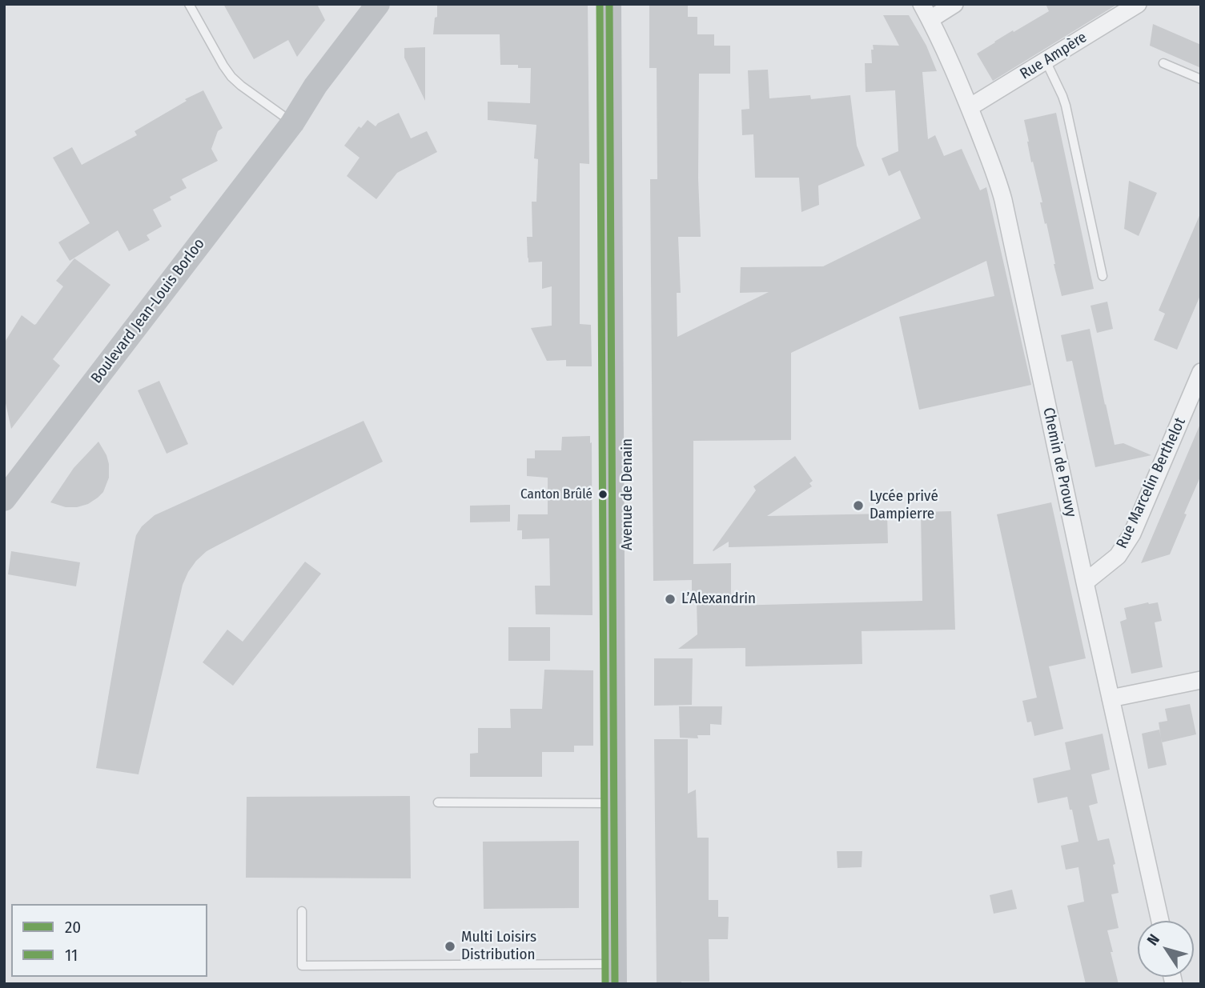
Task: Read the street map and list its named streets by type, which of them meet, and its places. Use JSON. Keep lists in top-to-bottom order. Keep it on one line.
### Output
{"streets":{"main road":["Boulevard Jean-Louis Borloo","Avenue de Denain"],"street":["Rue Ampère","Chemin de Prouvy","Rue Marcelin Berthelot"]},"crossings":[["Rue Ampère","Chemin de Prouvy"],["Chemin de Prouvy","Rue Marcelin Berthelot"]],"places":["Canton Brûlé","Lycée privé Dampierre","L’Alexandrin","Multi Loisirs Distribution"],"lines":["transit line 20","transit line 11"],"legend":["20","11"],"north":"top left"}
